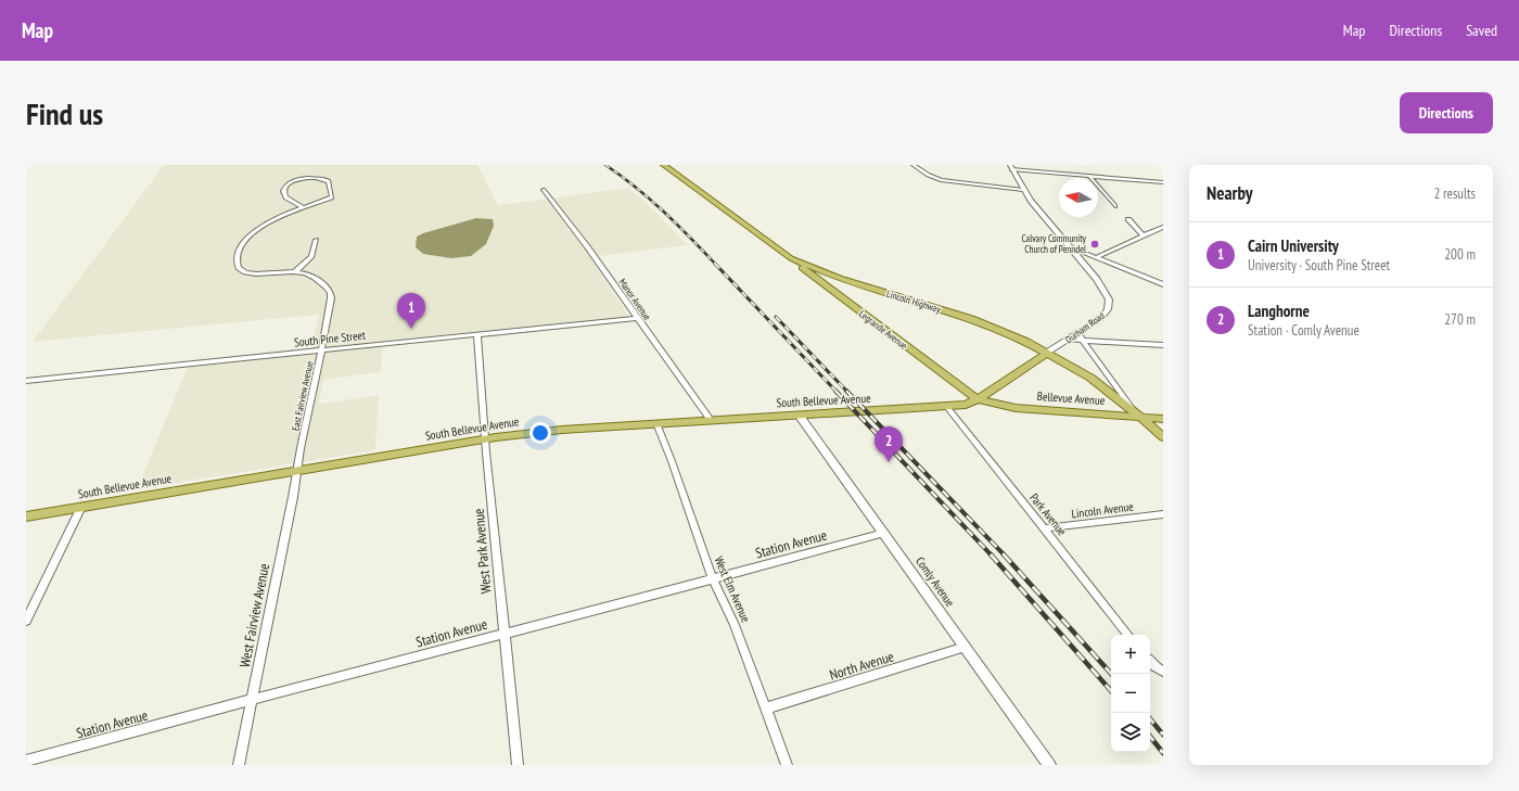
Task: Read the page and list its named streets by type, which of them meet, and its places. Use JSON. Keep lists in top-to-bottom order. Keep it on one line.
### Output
{"streets":{"main road":["Lincoln Highway","Durham Road","Legrande Avenue","Bellevue Avenue","South Bellevue Avenue"],"street":["Manor Avenue","South Pine Street","East Fairview Avenue","Lincoln Avenue","Park Avenue","Station Avenue","West Park Avenue","Comly Avenue","West Elm Avenue","West Fairview Avenue","North Avenue"]},"crossings":[["Manor Avenue","South Pine Street"],["Manor Avenue","South Bellevue Avenue"],["Lincoln Highway","Durham Road"],["Lincoln Highway","Legrande Avenue"],["Lincoln Highway","Bellevue Avenue"],["Durham Road","Legrande Avenue"],["Durham Road","Bellevue Avenue"],["Durham Road","South Bellevue Avenue"],["Legrande Avenue","Bellevue Avenue"],["Legrande Avenue","South Bellevue Avenue"],["South Pine Street","East Fairview Avenue"],["South Pine Street","West Park Avenue"],["East Fairview Avenue","South Bellevue Avenue"],["East Fairview Avenue","West Fairview Avenue"],["Bellevue Avenue","South Bellevue Avenue"],["South Bellevue Avenue","Park Avenue"],["South Bellevue Avenue","West Park Avenue"],["South Bellevue Avenue","Comly Avenue"],["South Bellevue Avenue","West Elm Avenue"],["South Bellevue Avenue","West Fairview Avenue"],["Lincoln Avenue","Park Avenue"],["Station Avenue","West Park Avenue"],["Station Avenue","Comly Avenue"],["Station Avenue","West Elm Avenue"],["Station Avenue","West Fairview Avenue"],["Comly Avenue","North Avenue"],["West Elm Avenue","North Avenue"]],"places":["Calvary Community Church of Penndel"],"north":"left","page":{"header":"Map","nav":["Map","Directions","Saved"],"buttons":"Directions","title":"Find us","heading":["Nearby","2 results"],"list":[{"mark":"1","name":"Cairn University","note":"University · South Pine Street","value":"200 m"},{"mark":"2","name":"Langhorne","note":"Station · Comly Avenue","value":"270 m"}],"pins":["1","2"],"map_buttons":["+","−"]}}
